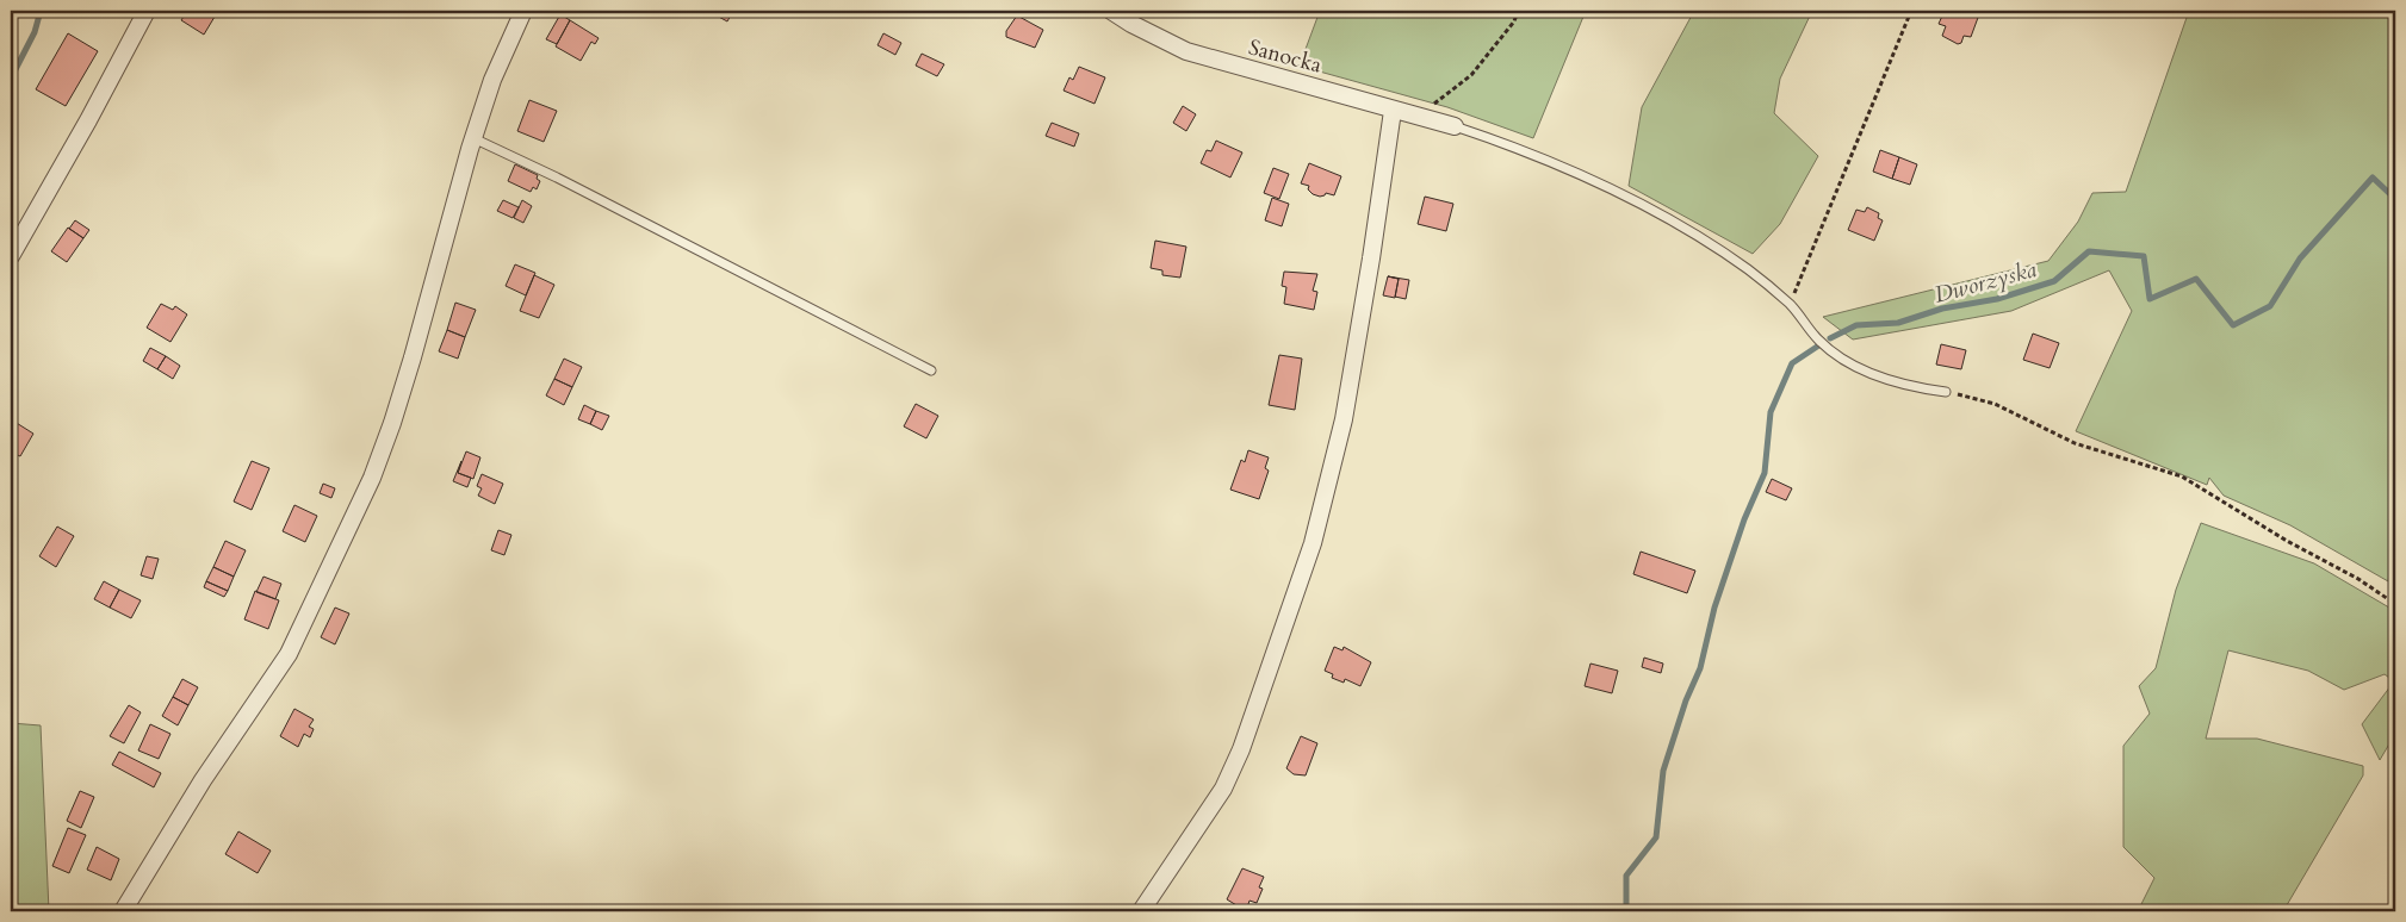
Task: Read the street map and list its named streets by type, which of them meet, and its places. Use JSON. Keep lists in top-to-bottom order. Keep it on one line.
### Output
{"streets":{"street":["Sanocka"]},"water":["Dworzyska"]}
